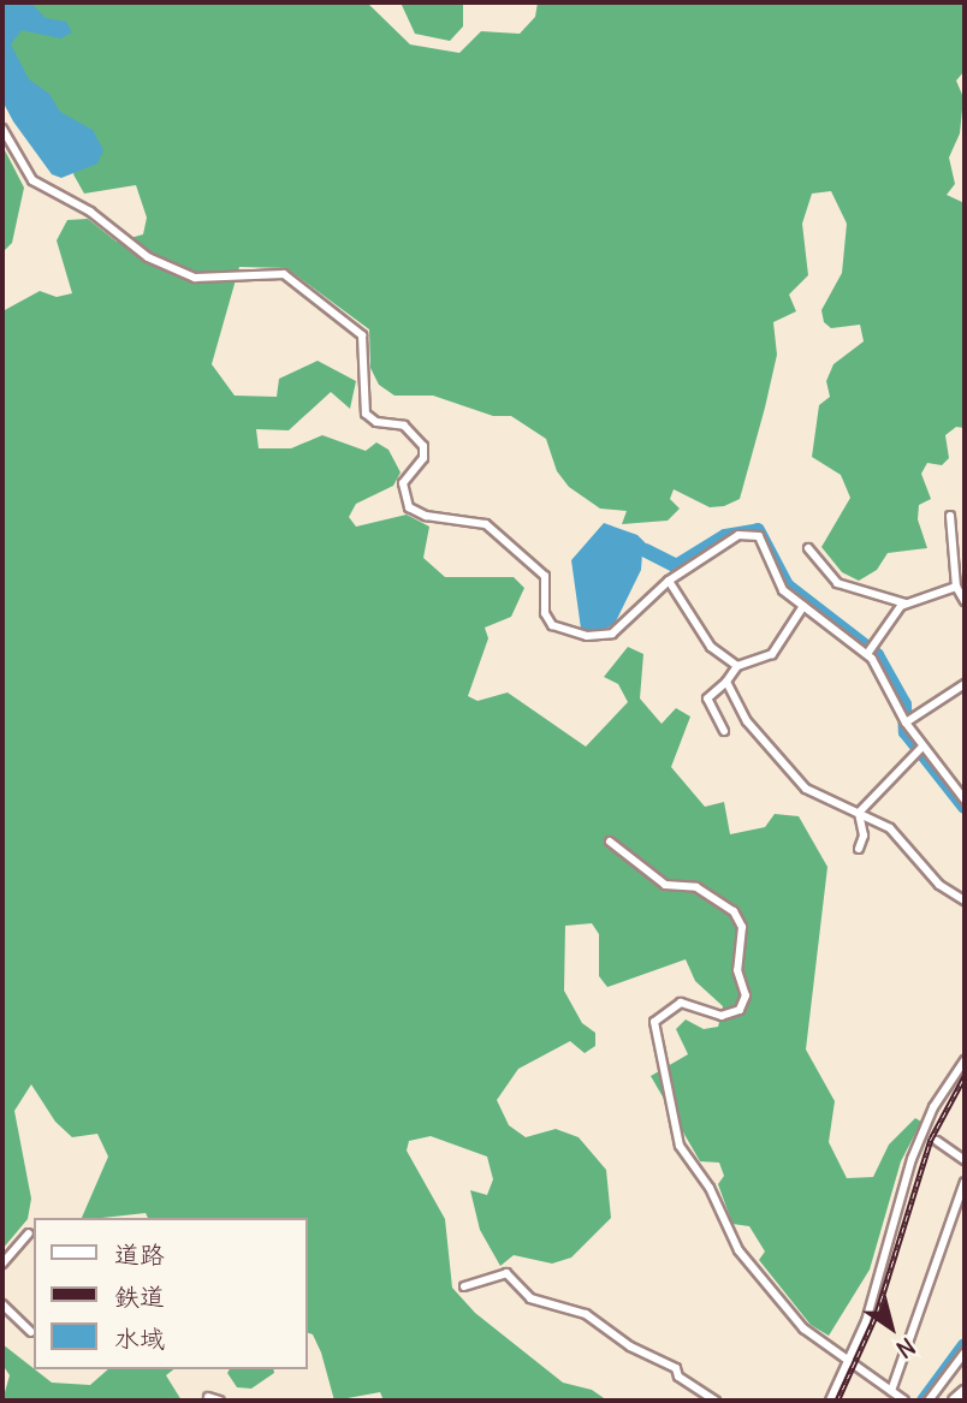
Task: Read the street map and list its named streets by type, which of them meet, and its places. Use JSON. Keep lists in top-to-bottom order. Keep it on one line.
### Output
{"legend":["道路","鉄道","水域"],"north":"bottom right"}
